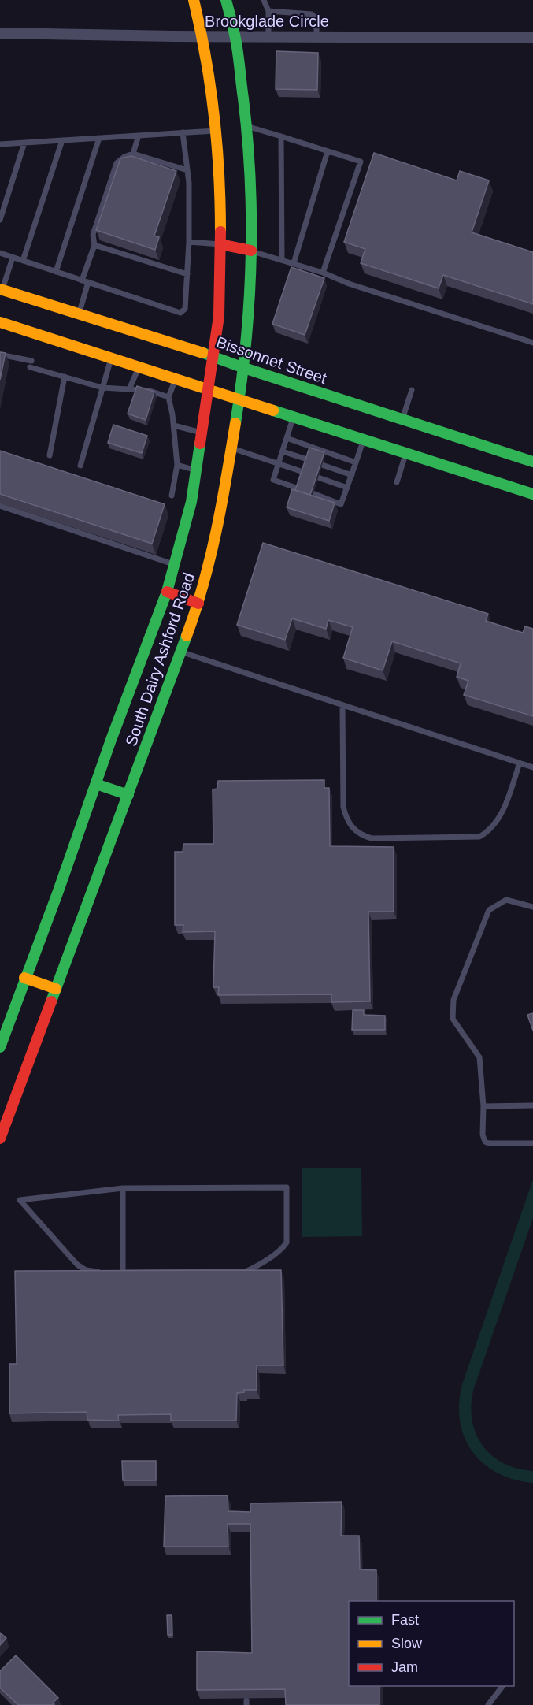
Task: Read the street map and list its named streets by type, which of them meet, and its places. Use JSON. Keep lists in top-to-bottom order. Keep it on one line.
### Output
{"streets":{"main road":["Bissonnet Street","South Dairy Ashford Road"],"street":["Brookglade Circle"]},"crossings":[["Brookglade Circle","South Dairy Ashford Road"],["Bissonnet Street","South Dairy Ashford Road"]],"legend":["Fast","Slow","Jam"]}
